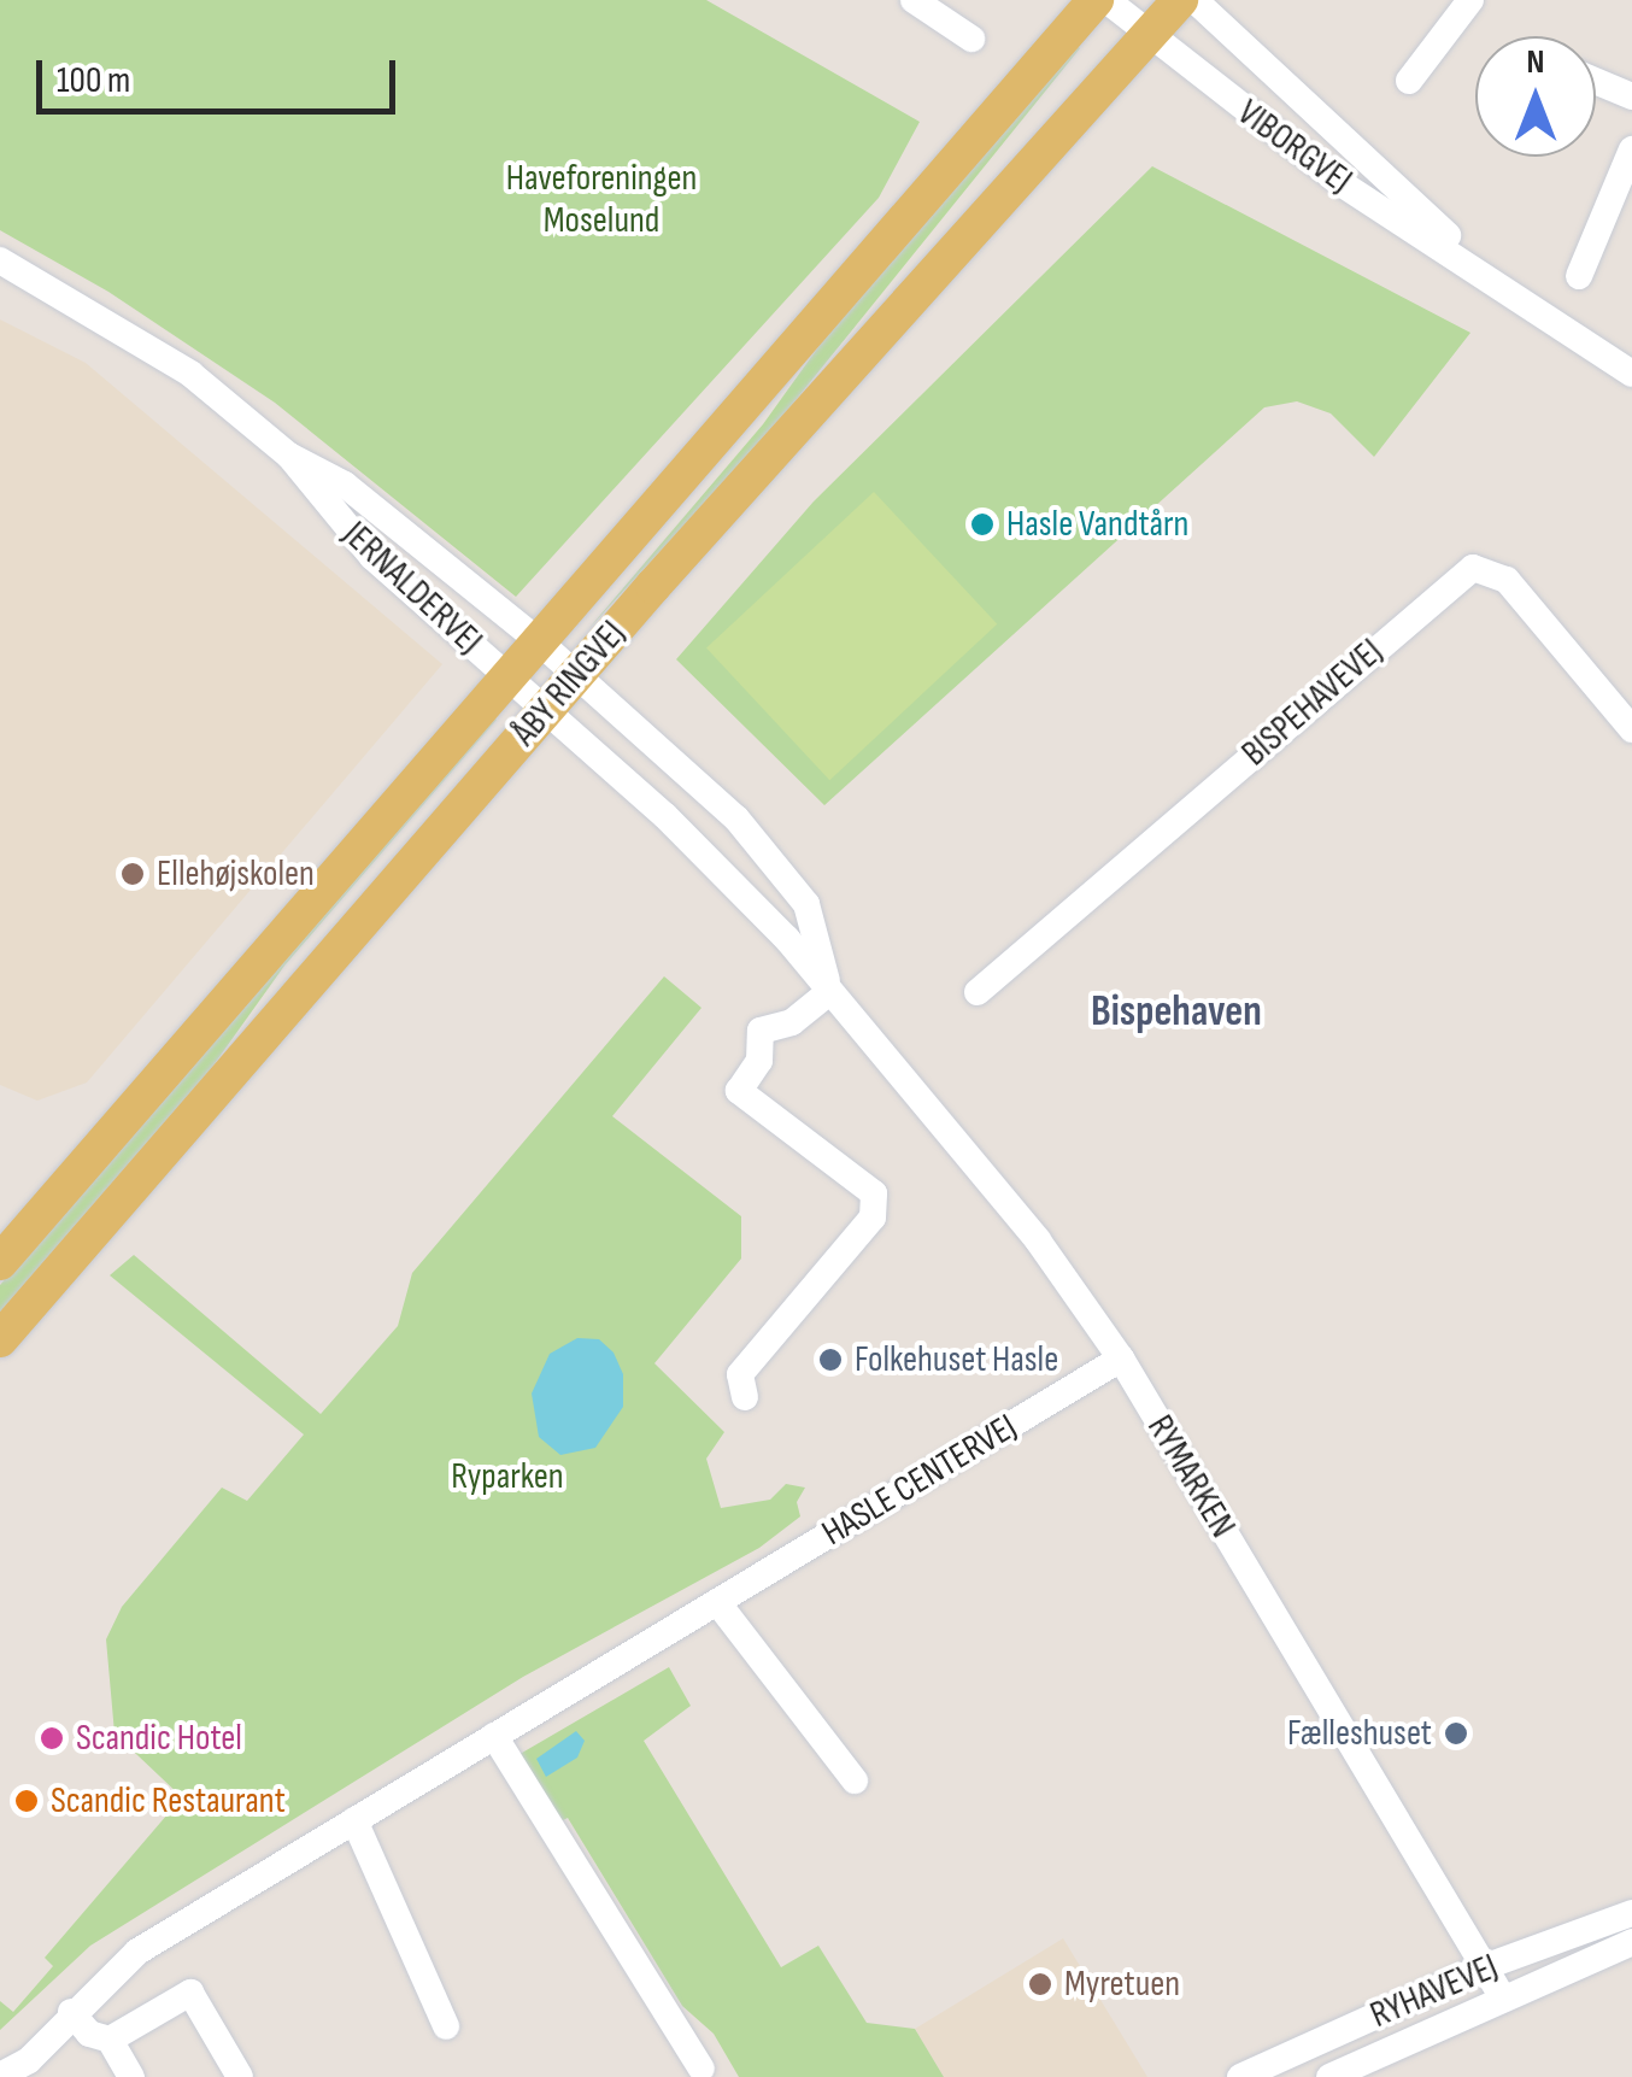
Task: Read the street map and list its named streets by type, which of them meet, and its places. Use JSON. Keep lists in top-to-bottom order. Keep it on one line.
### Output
{"streets":{"main road":["ÅBY RINGVEJ"],"street":["VIBORGVEJ","JERNALDERVEJ","BISPEHAVEVEJ","RYMARKEN","HASLE CENTERVEJ","RYHAVEVEJ"]},"crossings":[["VIBORGVEJ","ÅBY RINGVEJ"],["JERNALDERVEJ","ÅBY RINGVEJ"],["JERNALDERVEJ","RYMARKEN"],["ÅBY RINGVEJ","RYMARKEN"],["RYMARKEN","HASLE CENTERVEJ"],["RYMARKEN","RYHAVEVEJ"]],"districts":["Bispehaven"],"parks":["Haveforeningen Moselund","Ryparken"],"places":["Hasle Vandtårn","Ellehøjskolen","Folkehuset Hasle","Fælleshuset","Scandic Hotel","Scandic Restaurant","Myretuen"],"scale_bar":"100 m","north":"top"}
